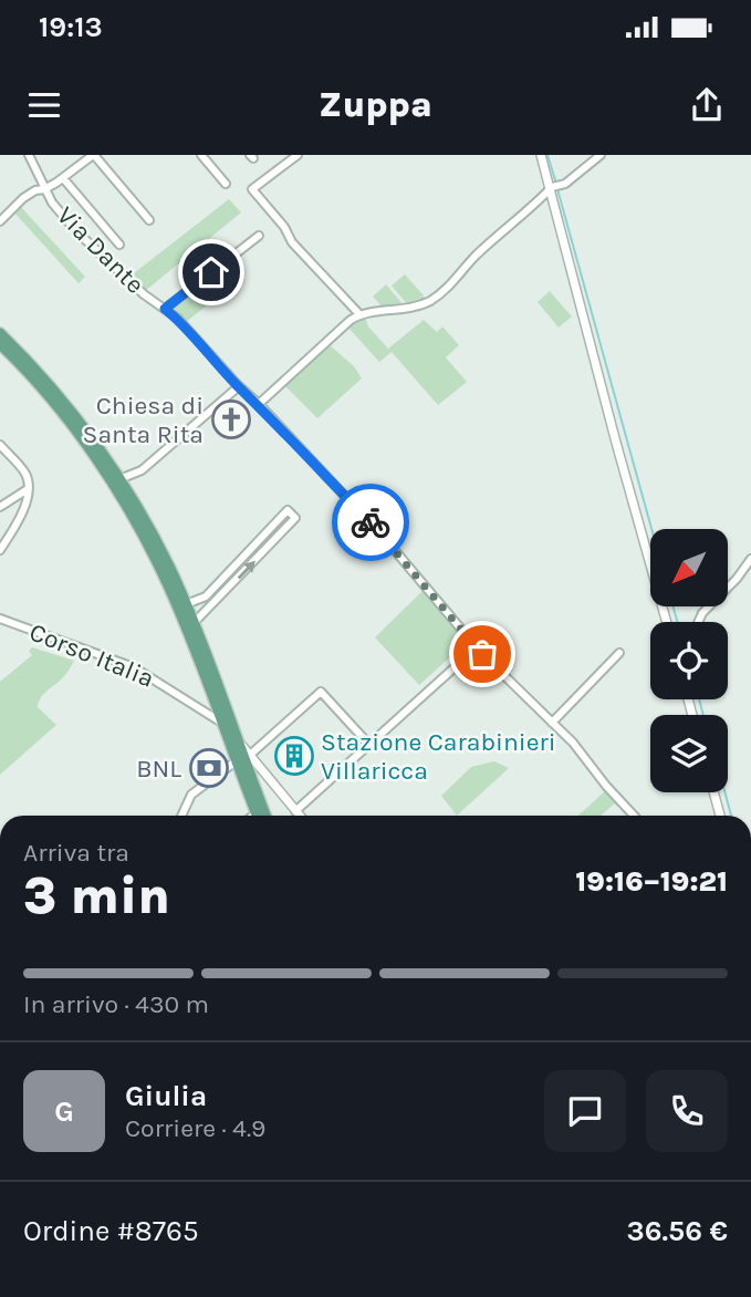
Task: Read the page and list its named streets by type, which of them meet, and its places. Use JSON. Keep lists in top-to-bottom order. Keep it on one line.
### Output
{"streets":{"street":["Via Dante","Corso Italia"]},"places":{"church":["Chiesa di Santa Rita"],"building":["Stazione Carabinieri Villaricca"],"bank":["BNL"]},"north":"bottom left","page":{"status":"19:13","header":"Zuppa","heading":["3 min","Arriva tra","19:16–19:21"],"panel":["Giulia","Corriere · 4.9","Ordine #8765","36.56 €"],"bar":"In arrivo · 430 m","round":"G"}}
